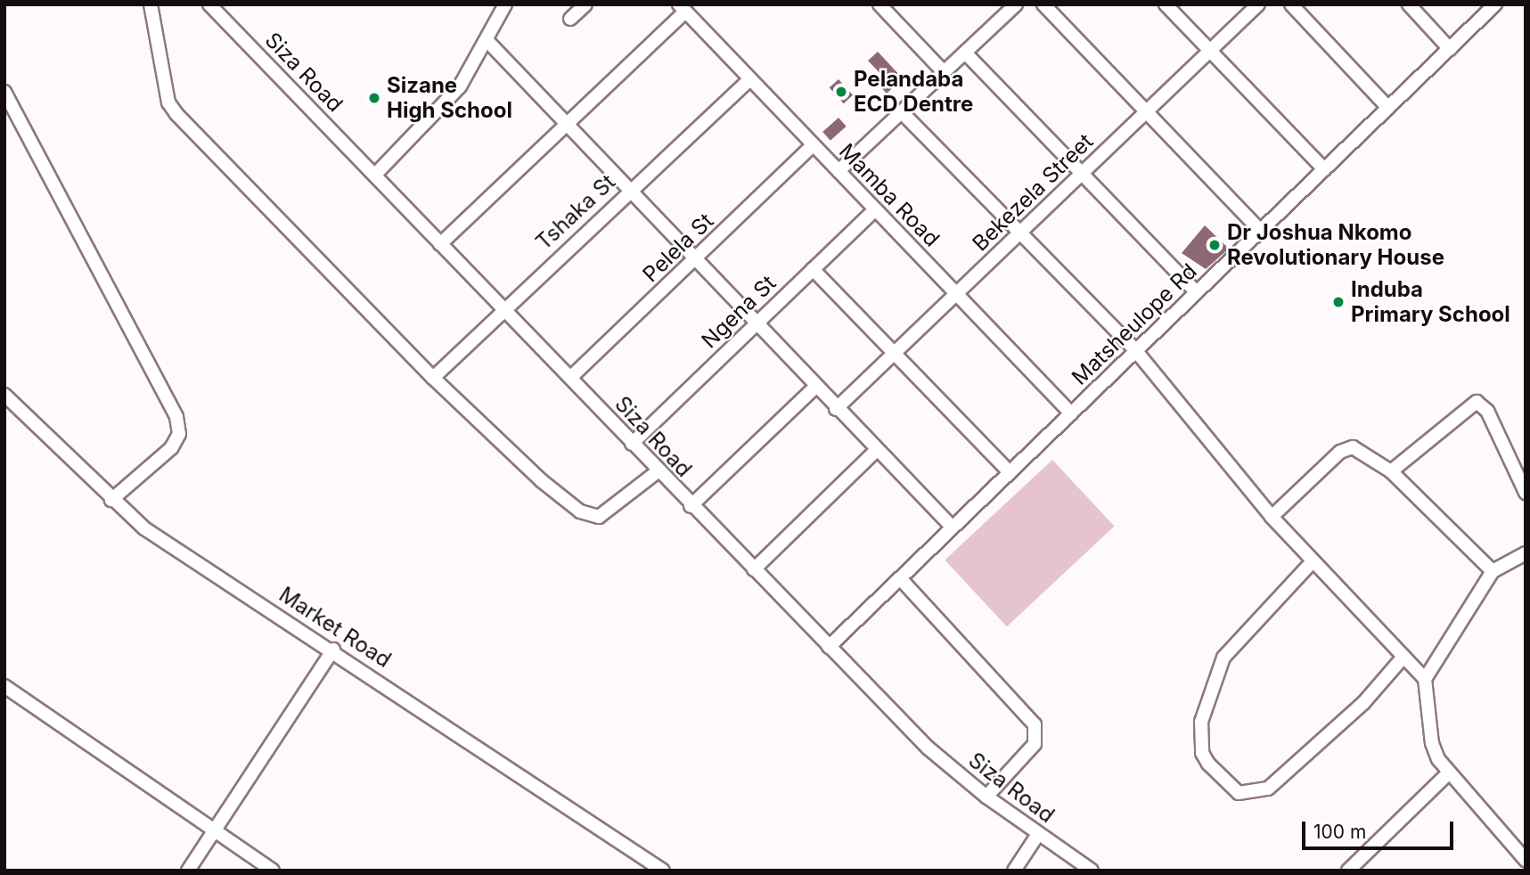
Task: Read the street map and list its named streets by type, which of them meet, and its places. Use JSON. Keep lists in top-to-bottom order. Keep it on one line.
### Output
{"streets":{"street":["Siza Road","Bekezela Street","Mamba Road","Tshaka St","Pelela St","Ngena St","Matsheulope Rd","Market Road"]},"crossings":[["Siza Road","Tshaka St"],["Siza Road","Pelela St"],["Siza Road","Ngena St"],["Siza Road","Matsheulope Rd"],["Bekezela Street","Mamba Road"],["Mamba Road","Tshaka St"],["Mamba Road","Pelela St"],["Mamba Road","Ngena St"],["Mamba Road","Matsheulope Rd"]],"places":["Pelandaba ECD Dentre","Sizane High School","Dr Joshua Nkomo Revolutionary House","Induba Primary School"],"scale_bar":"100 m"}
